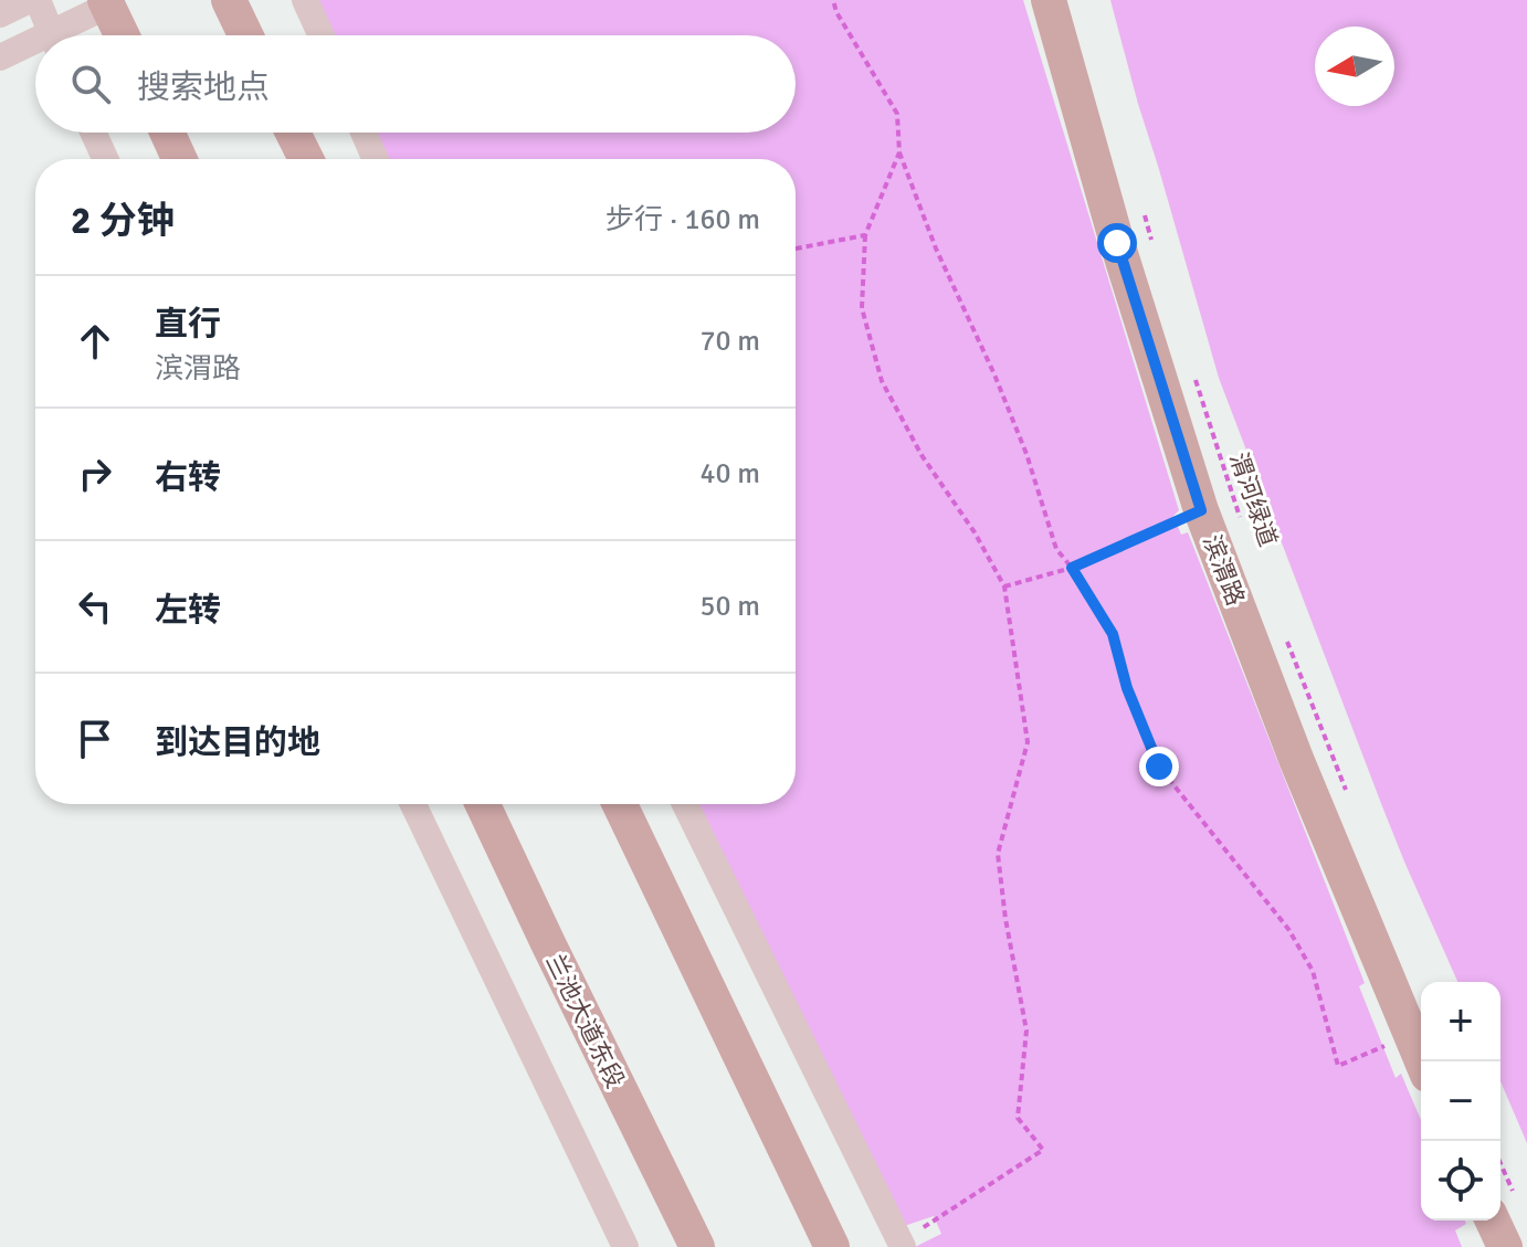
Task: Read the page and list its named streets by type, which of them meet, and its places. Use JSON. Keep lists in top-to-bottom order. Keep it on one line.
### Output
{"streets":{"main road":["滨渭路","兰池大道东段"],"path":["渭河绿道"]},"north":"left","page":{"search":"搜索地点","heading":["2 分钟","步行 · 160 m"],"list":[["直行","滨渭路","70 m"],["右转","40 m"],["左转","50 m"],"到达目的地"],"map_buttons":["+","−"]}}
